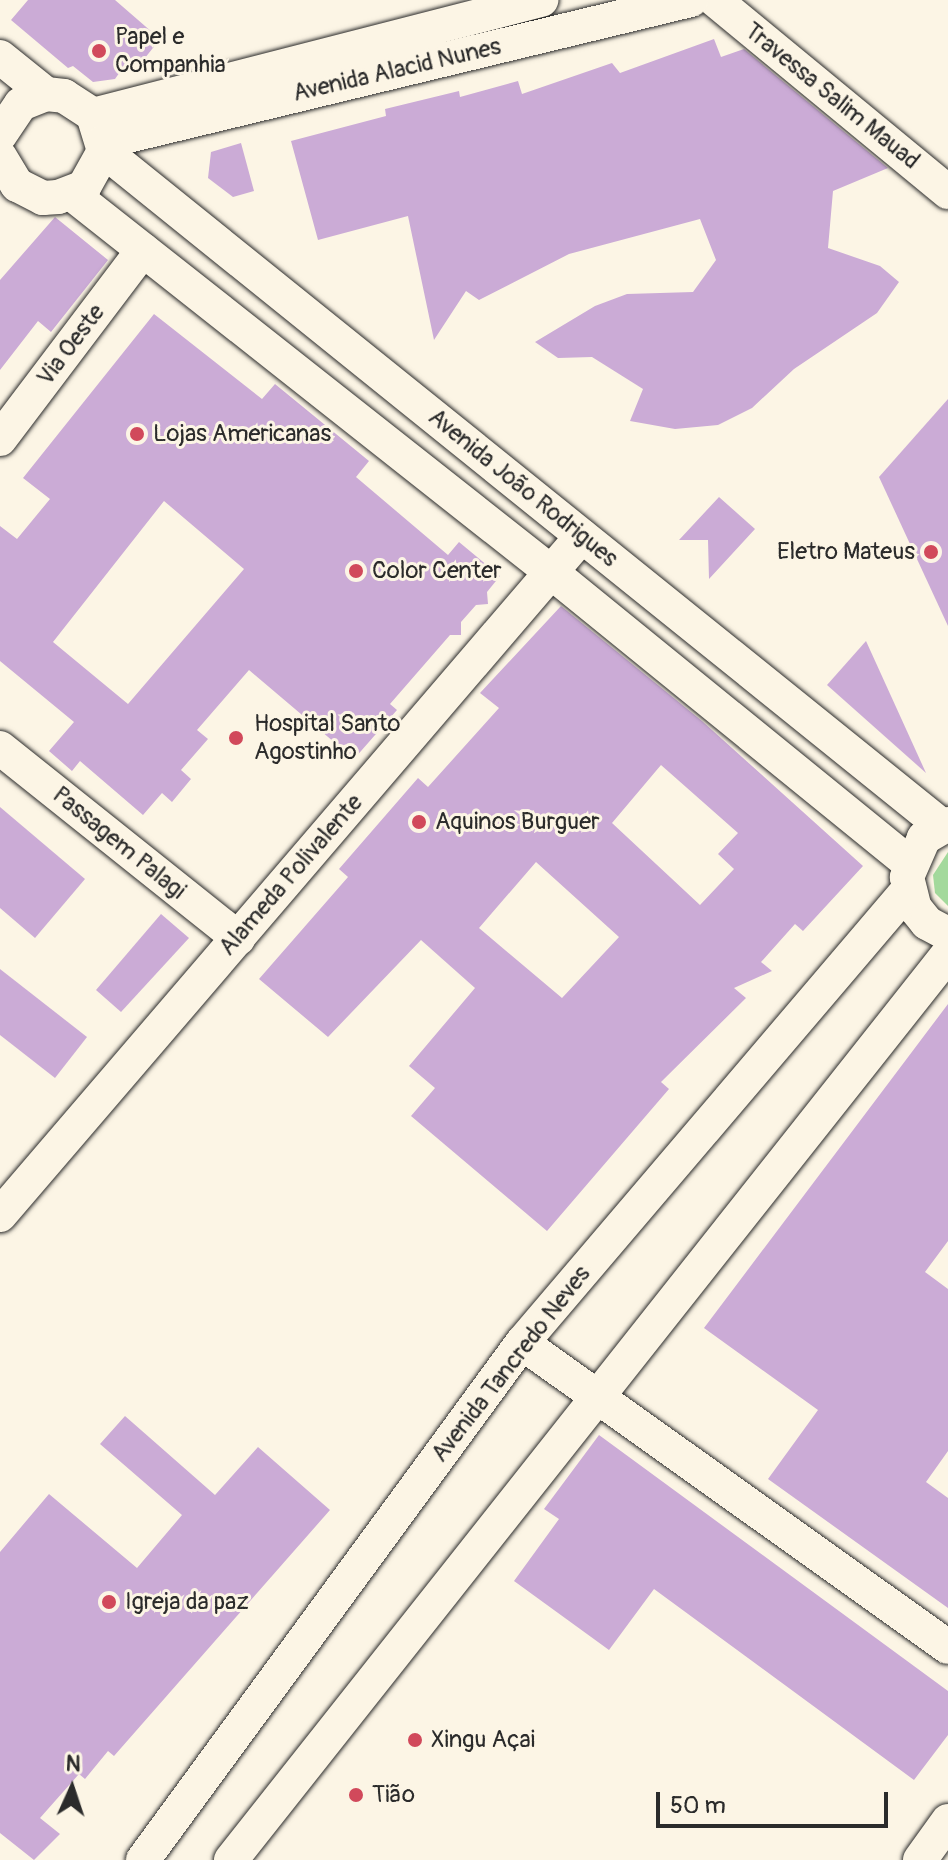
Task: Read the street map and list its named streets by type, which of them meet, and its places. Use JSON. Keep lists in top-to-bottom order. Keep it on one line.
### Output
{"streets":{"street":["Avenida Alacid Nunes","Travessa Salim Mauad","Via Oeste","Avenida João Rodrigues","Passagem Palagi","Alameda Polivalente","Avenida Tancredo Neves"]},"crossings":[["Avenida Alacid Nunes","Avenida João Rodrigues"],["Via Oeste","Avenida João Rodrigues"],["Avenida João Rodrigues","Alameda Polivalente"],["Avenida João Rodrigues","Avenida Tancredo Neves"],["Passagem Palagi","Alameda Polivalente"]],"places":["Papel e Companhia","Lojas Americanas","Eletro Mateus","Color Center","Hospital Santo Agostinho","Aquinos Burguer","Igreja da paz","Xingu Açai","Tião"],"scale_bar":"50 m","north":"top"}
